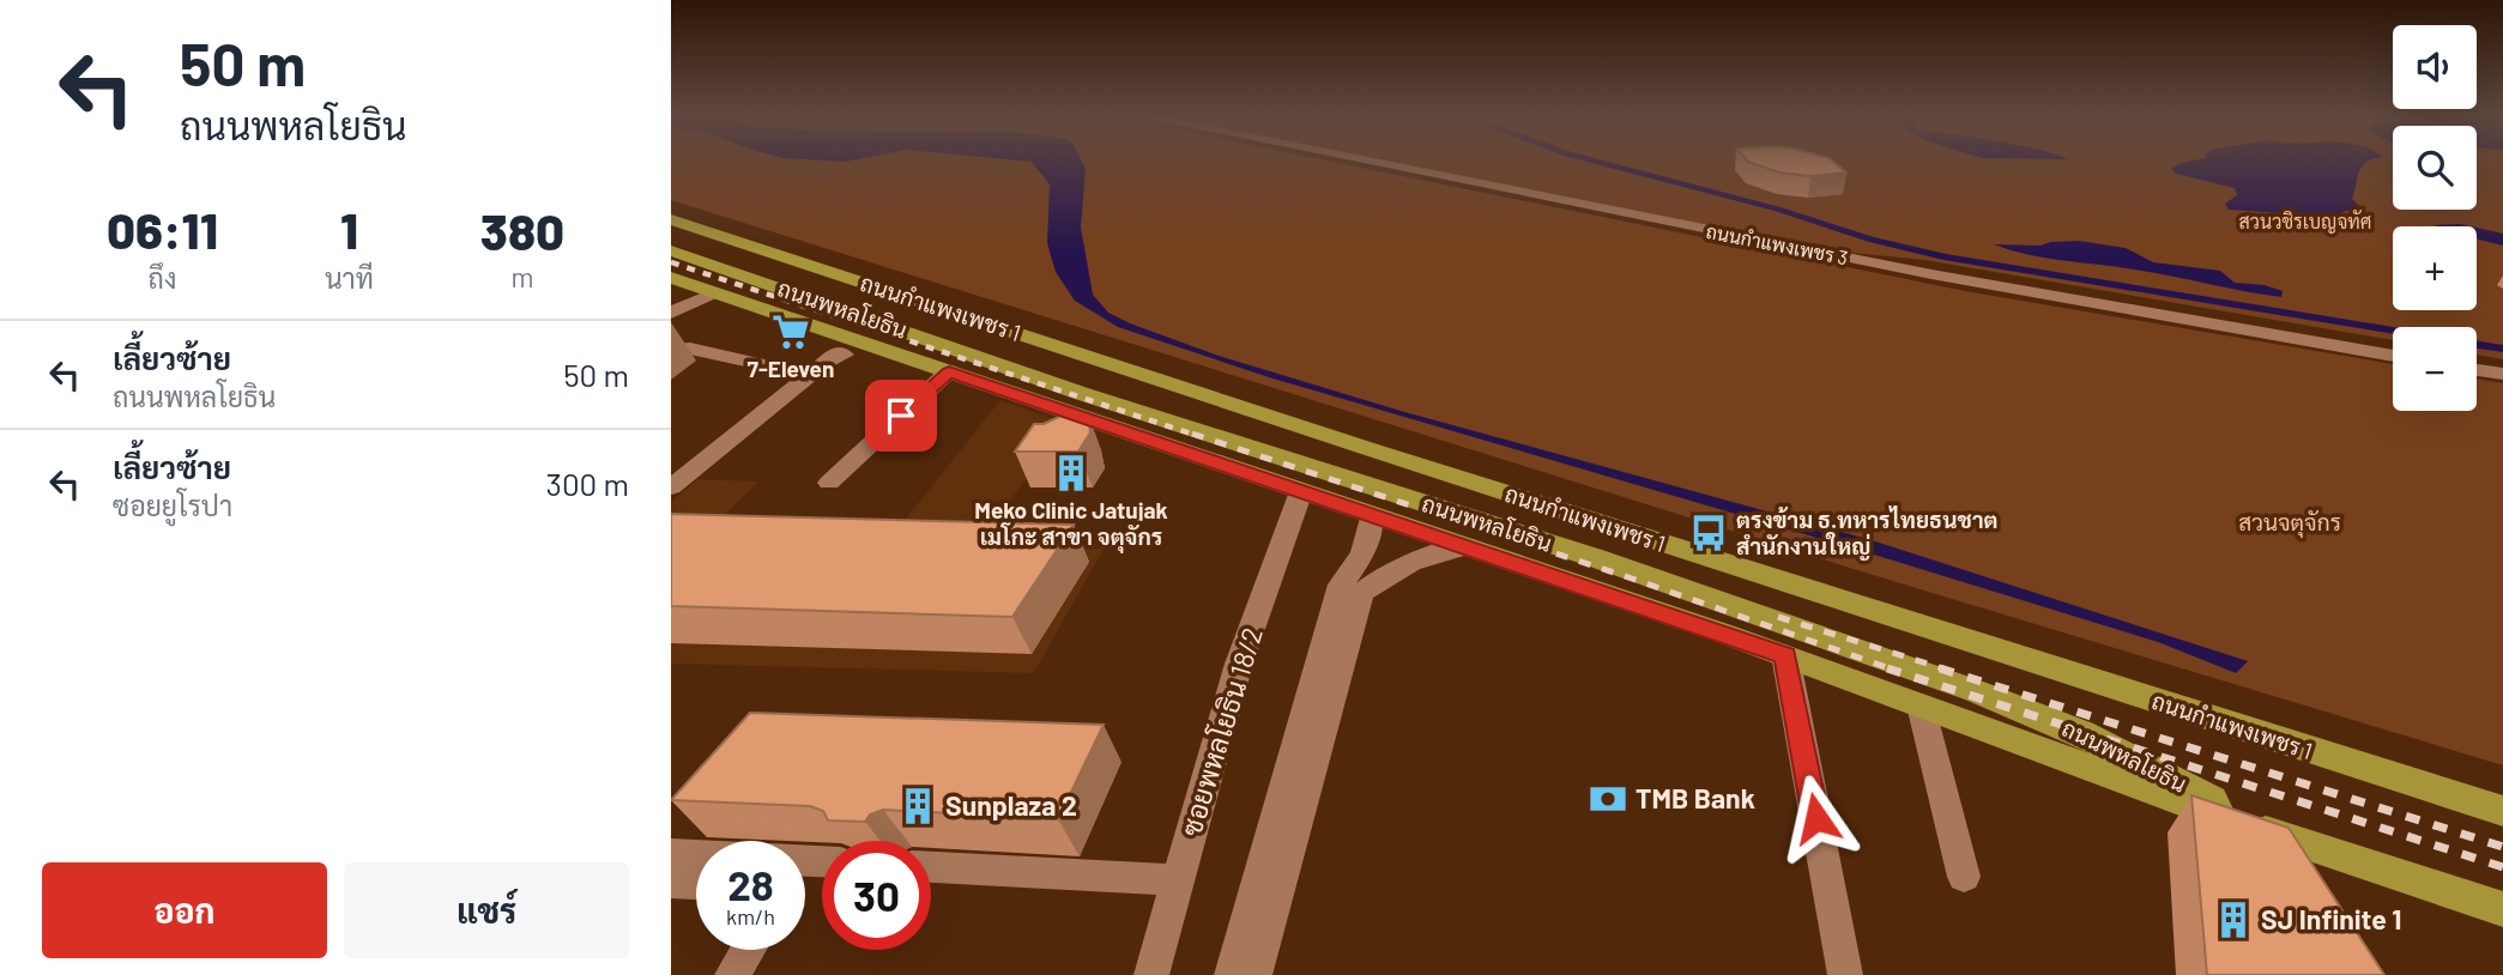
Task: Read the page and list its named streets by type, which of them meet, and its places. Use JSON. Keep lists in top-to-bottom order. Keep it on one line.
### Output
{"streets":{"main road":["ถนนกำแพงเพชร 1","ถนนพหลโยธิน"],"street":["ถนนกำแพงเพชร 3","ซอยพหลโยธิน 18/2"]},"crossings":[["ถนนพหลโยธิน","ซอยพหลโยธิน 18/2"]],"parks":["สวนวชิรเบญจทัศ","สวนจตุจักร"],"places":{"supermarket":["7-Eleven"],"building":["Meko Clinic Jatujak เมโกะ สาขา จตุจักร","Sunplaza 2","SJ Infinite 1"],"bus stop":["ตรงข้าม ธ.ทหารไทยธนชาต สำนักงานใหญ่"],"bank":["TMB Bank"]},"page":{"turn":["50 m","ถนนพหลโยธิน"],"map_buttons":["+","−"],"eta":["06:11","ถึง","1","นาที","380","m"],"list":[{"name":"เลี้ยวซ้าย","note":"ถนนพหลโยธิน","value":"50 m"},{"name":"เลี้ยวซ้าย","note":"ซอยยูโรปา","value":"300 m"}],"speed":"28 km/h","limit":"30","buttons":["ออก","แชร์"]}}
